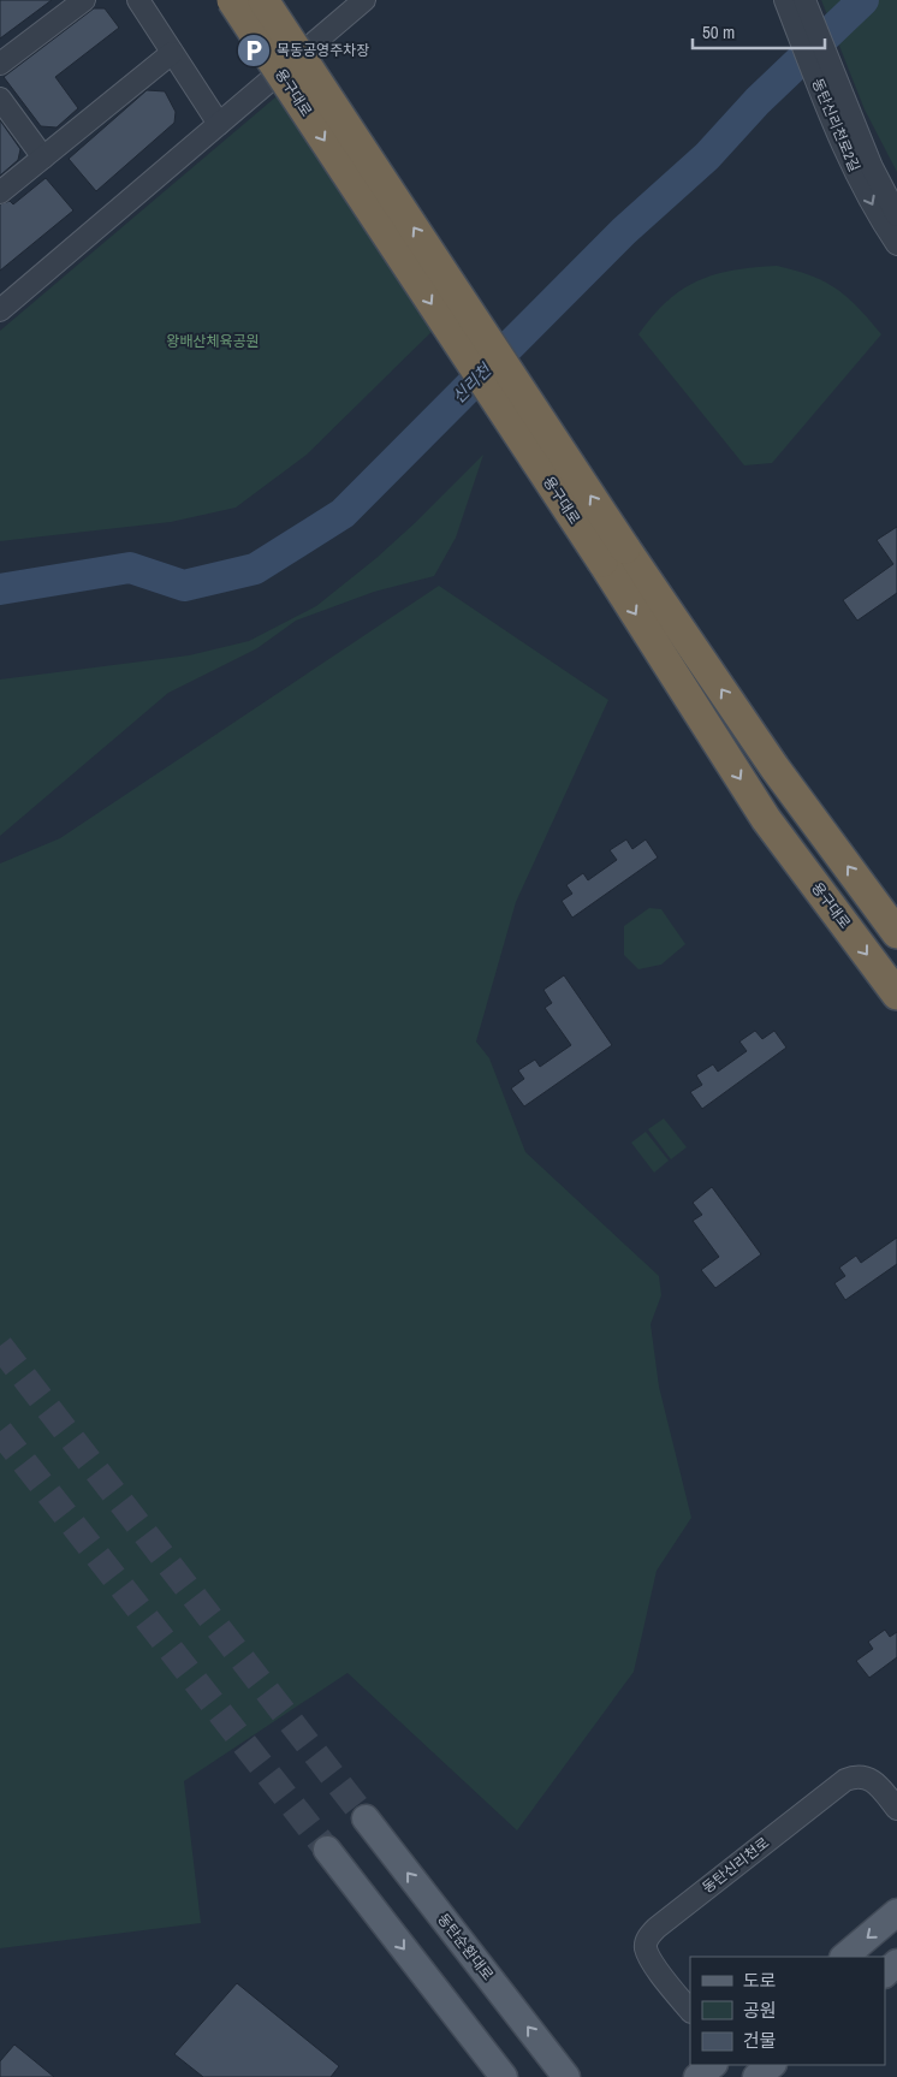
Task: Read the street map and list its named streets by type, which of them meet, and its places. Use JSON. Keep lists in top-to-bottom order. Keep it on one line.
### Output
{"streets":{"highway":["용구대로"],"main road":["동탄순환대로"],"street":["동탄신리천로2길","동탄신리천로"]},"water":["신리천"],"parks":["왕배산체육공원"],"places":{"parking":["목동공영주차장"]},"legend":["도로","공원","건물"],"scale_bar":"50 m"}
